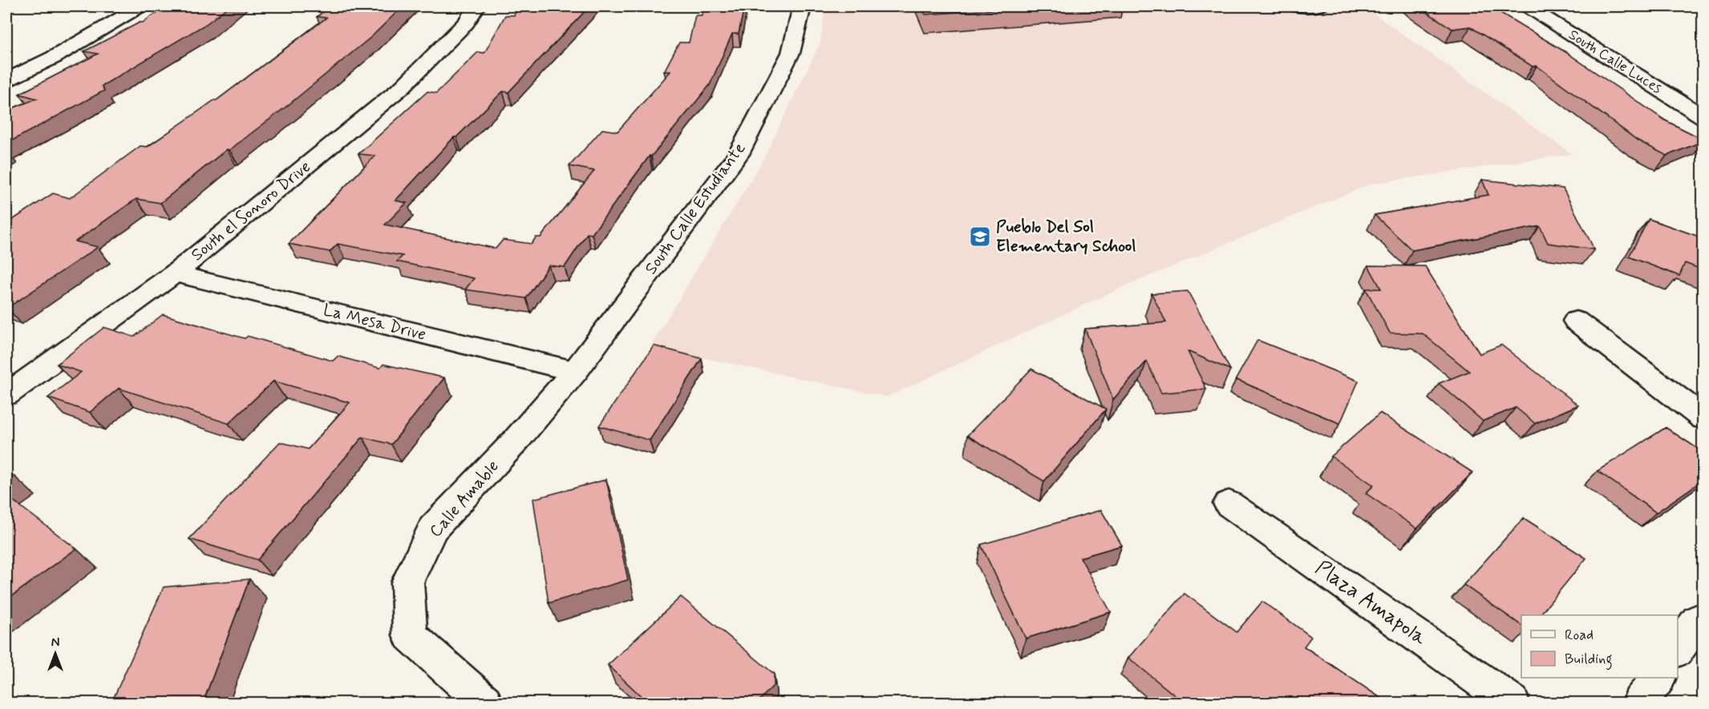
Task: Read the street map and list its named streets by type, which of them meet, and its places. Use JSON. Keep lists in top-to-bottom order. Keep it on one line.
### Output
{"streets":{"street":["South Calle Luces","South Calle Estudiante","South el Sonoro Drive","La Mesa Drive","Calle Amable","Plaza Amapola"]},"crossings":[["South Calle Estudiante","La Mesa Drive"],["South Calle Estudiante","Calle Amable"],["South el Sonoro Drive","La Mesa Drive"],["La Mesa Drive","Calle Amable"]],"places":{"school or university":["Pueblo Del Sol Elementary School"]},"legend":["Road","Building"],"north":"top"}
